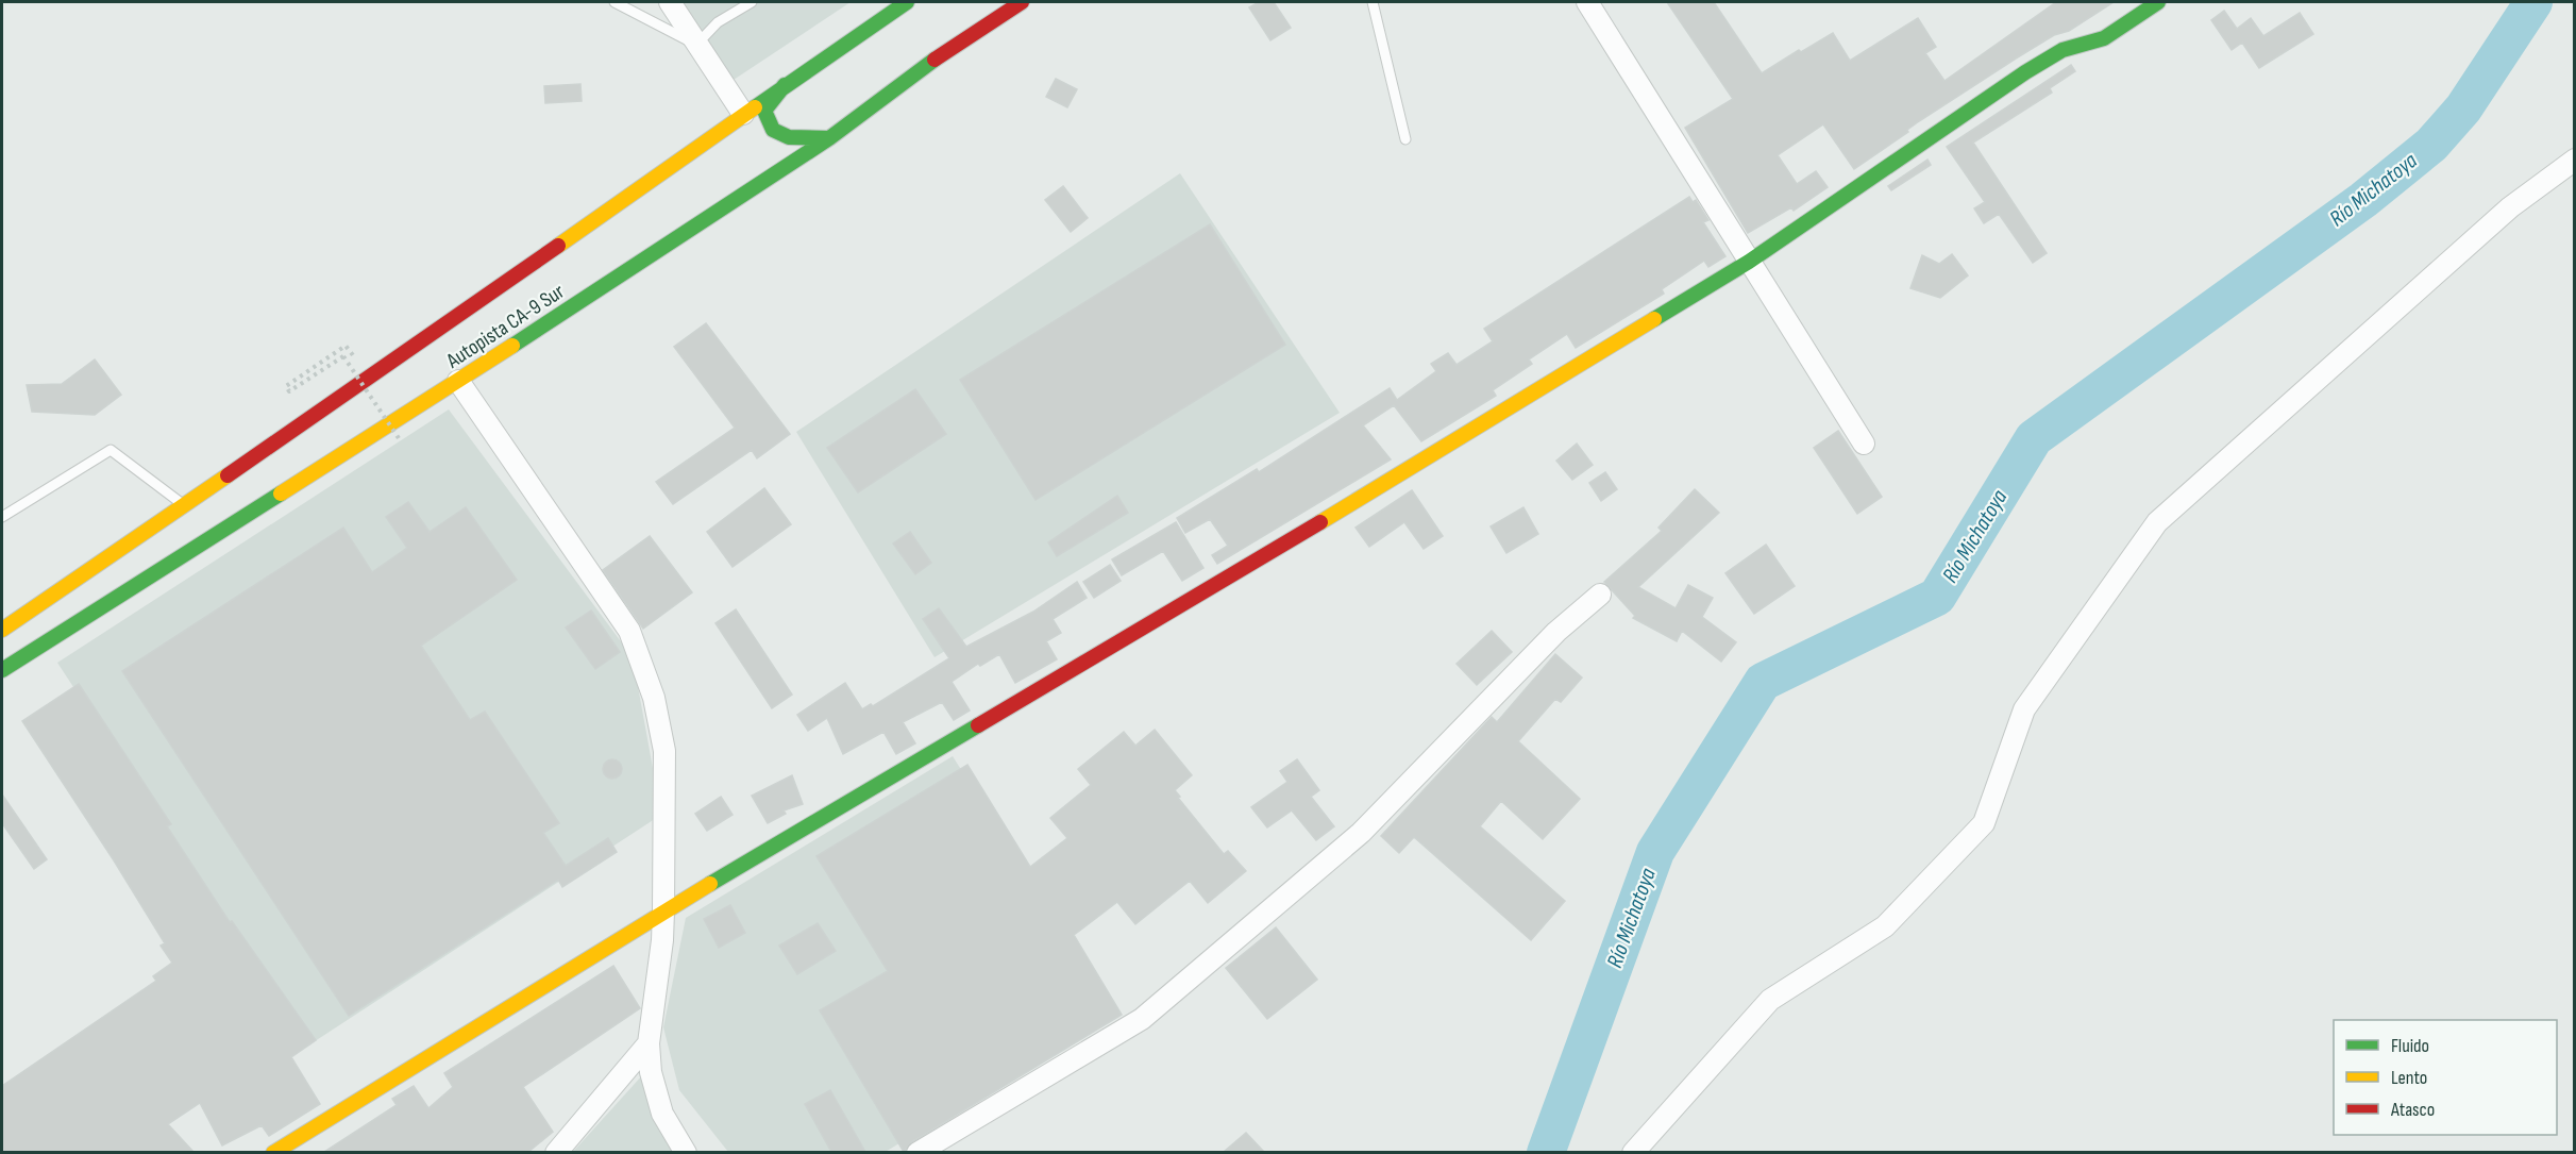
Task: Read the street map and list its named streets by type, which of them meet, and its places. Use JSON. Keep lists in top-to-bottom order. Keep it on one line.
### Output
{"streets":{"main road":["Autopista CA-9 Sur"]},"water":["Río Michatoya"],"legend":["Fluido","Lento","Atasco"]}
